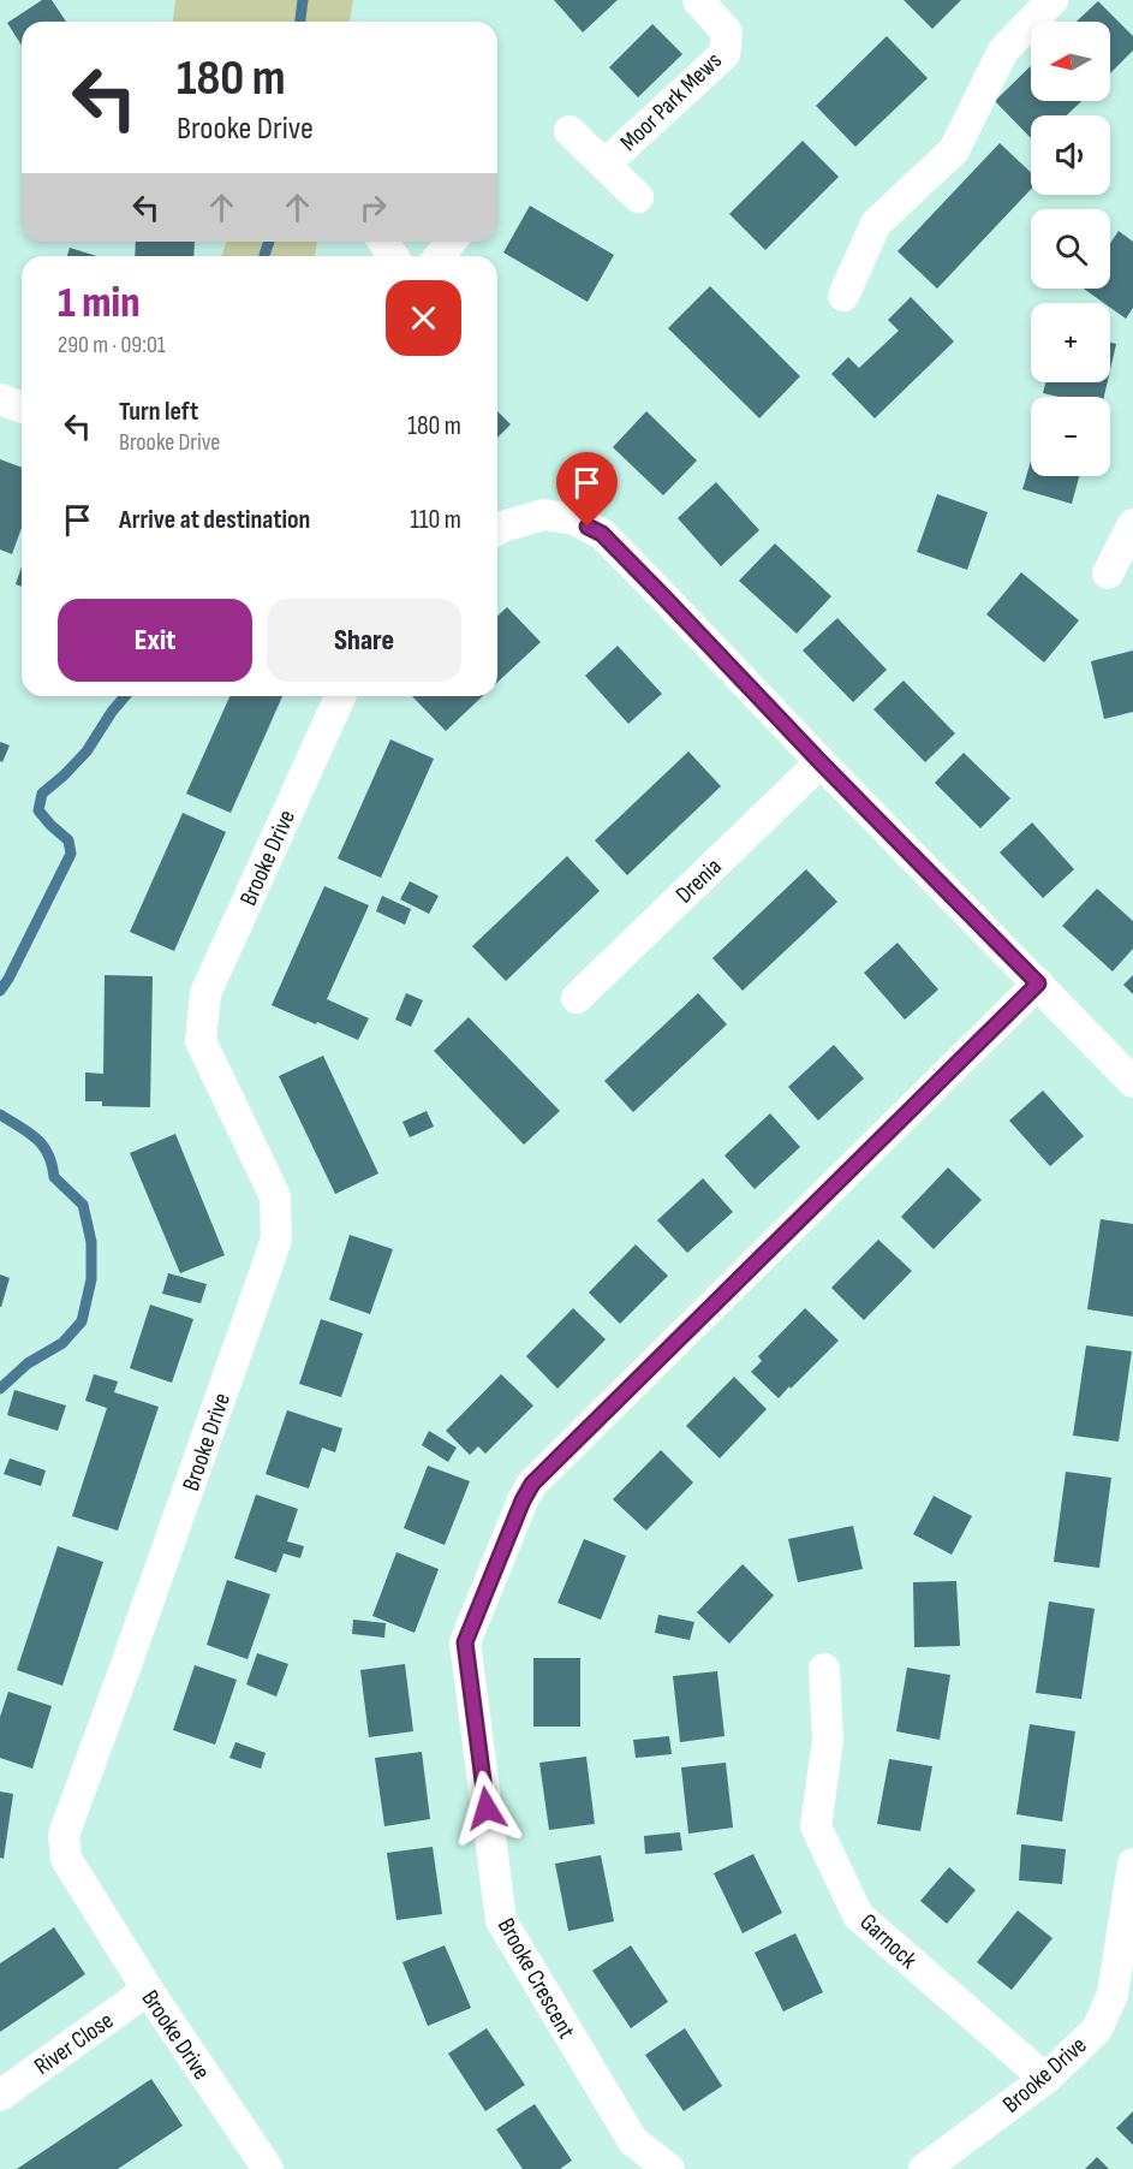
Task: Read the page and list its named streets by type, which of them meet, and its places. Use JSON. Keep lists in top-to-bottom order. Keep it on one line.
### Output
{"streets":{"street":["Moor Park Mews","Brooke Drive","Drenia","Garnock","Brooke Crescent","River Close"]},"crossings":[["Brooke Drive","Garnock"],["Brooke Drive","River Close"]],"north":"left","page":{"map_buttons":["+","−"],"turn":["180 m","Brooke Drive"],"heading":["1 min","290 m · 09:01"],"list":[{"name":"Turn left","note":"Brooke Drive","value":"180 m"},{"name":"Arrive at destination","value":"110 m"}],"buttons":["Exit","Share"]}}
